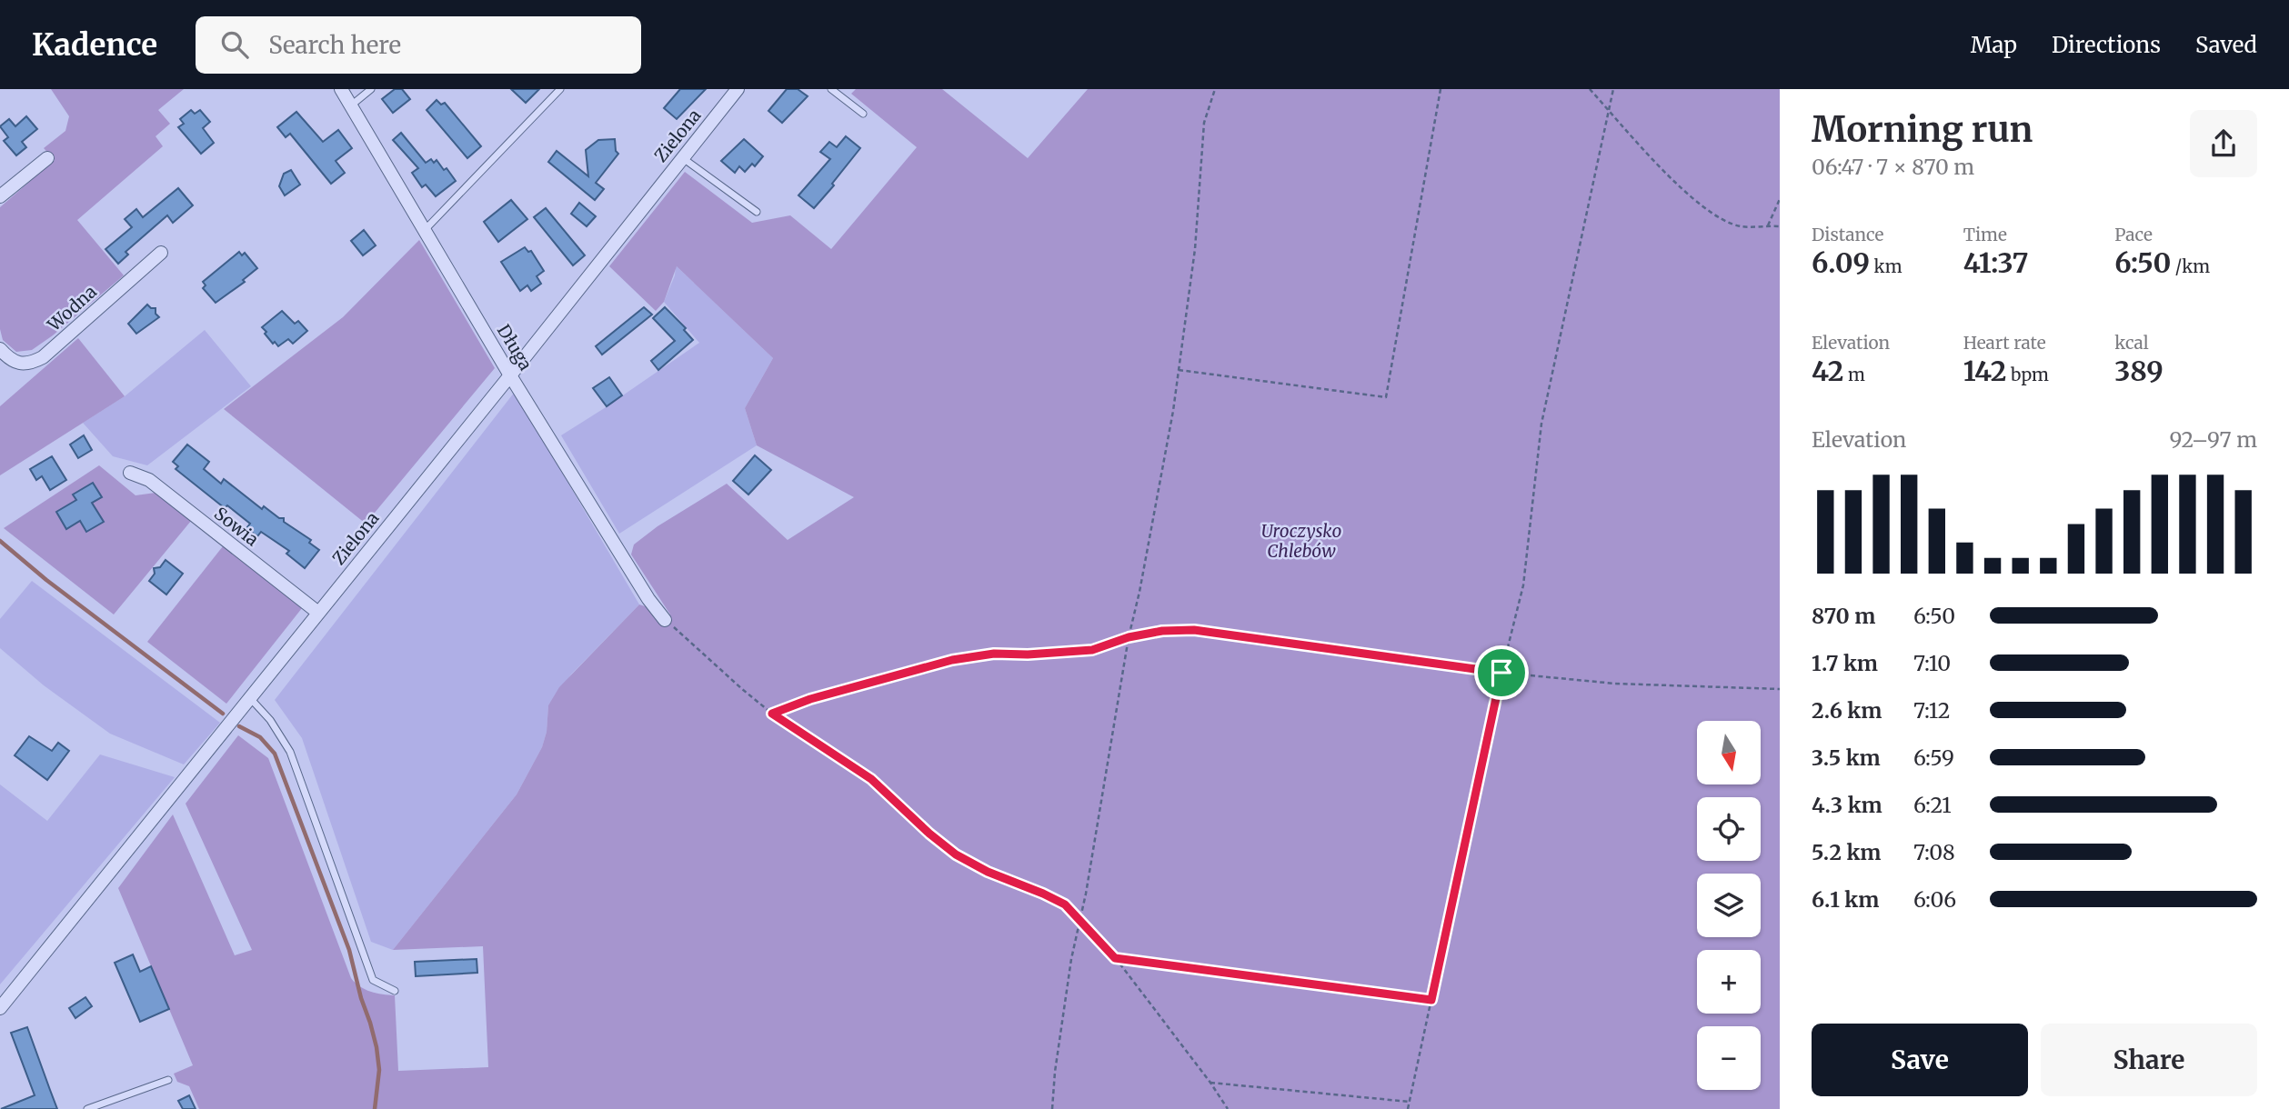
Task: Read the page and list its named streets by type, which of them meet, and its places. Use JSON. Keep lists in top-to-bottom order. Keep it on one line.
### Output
{"streets":{"street":["Zielona","Wodna","Długa","Sowia"]},"crossings":[["Zielona","Długa"],["Zielona","Sowia"]],"parks":["Uroczysko Chlebów"],"north":"bottom","page":{"header":"Kadence","search":"Search here","nav":["Map","Directions","Saved"],"heading":["Morning run","06:47 · 7 × 870 m"],"stats":[["Distance","6.09 km"],["Time","41:37"],["Pace","6:50 /km"],["Elevation","42 m"],["Heart rate","142 bpm"],["kcal","389"]],"chart":["Elevation","92–97 m"],"list":[{"name":"870 m","note":"6:50"},{"name":"1.7 km","note":"7:10"},{"name":"2.6 km","note":"7:12"},{"name":"3.5 km","note":"6:59"},{"name":"4.3 km","note":"6:21"},{"name":"5.2 km","note":"7:08"},{"name":"6.1 km","note":"6:06"}],"map_buttons":["+","−"],"buttons":["Save","Share"]}}
